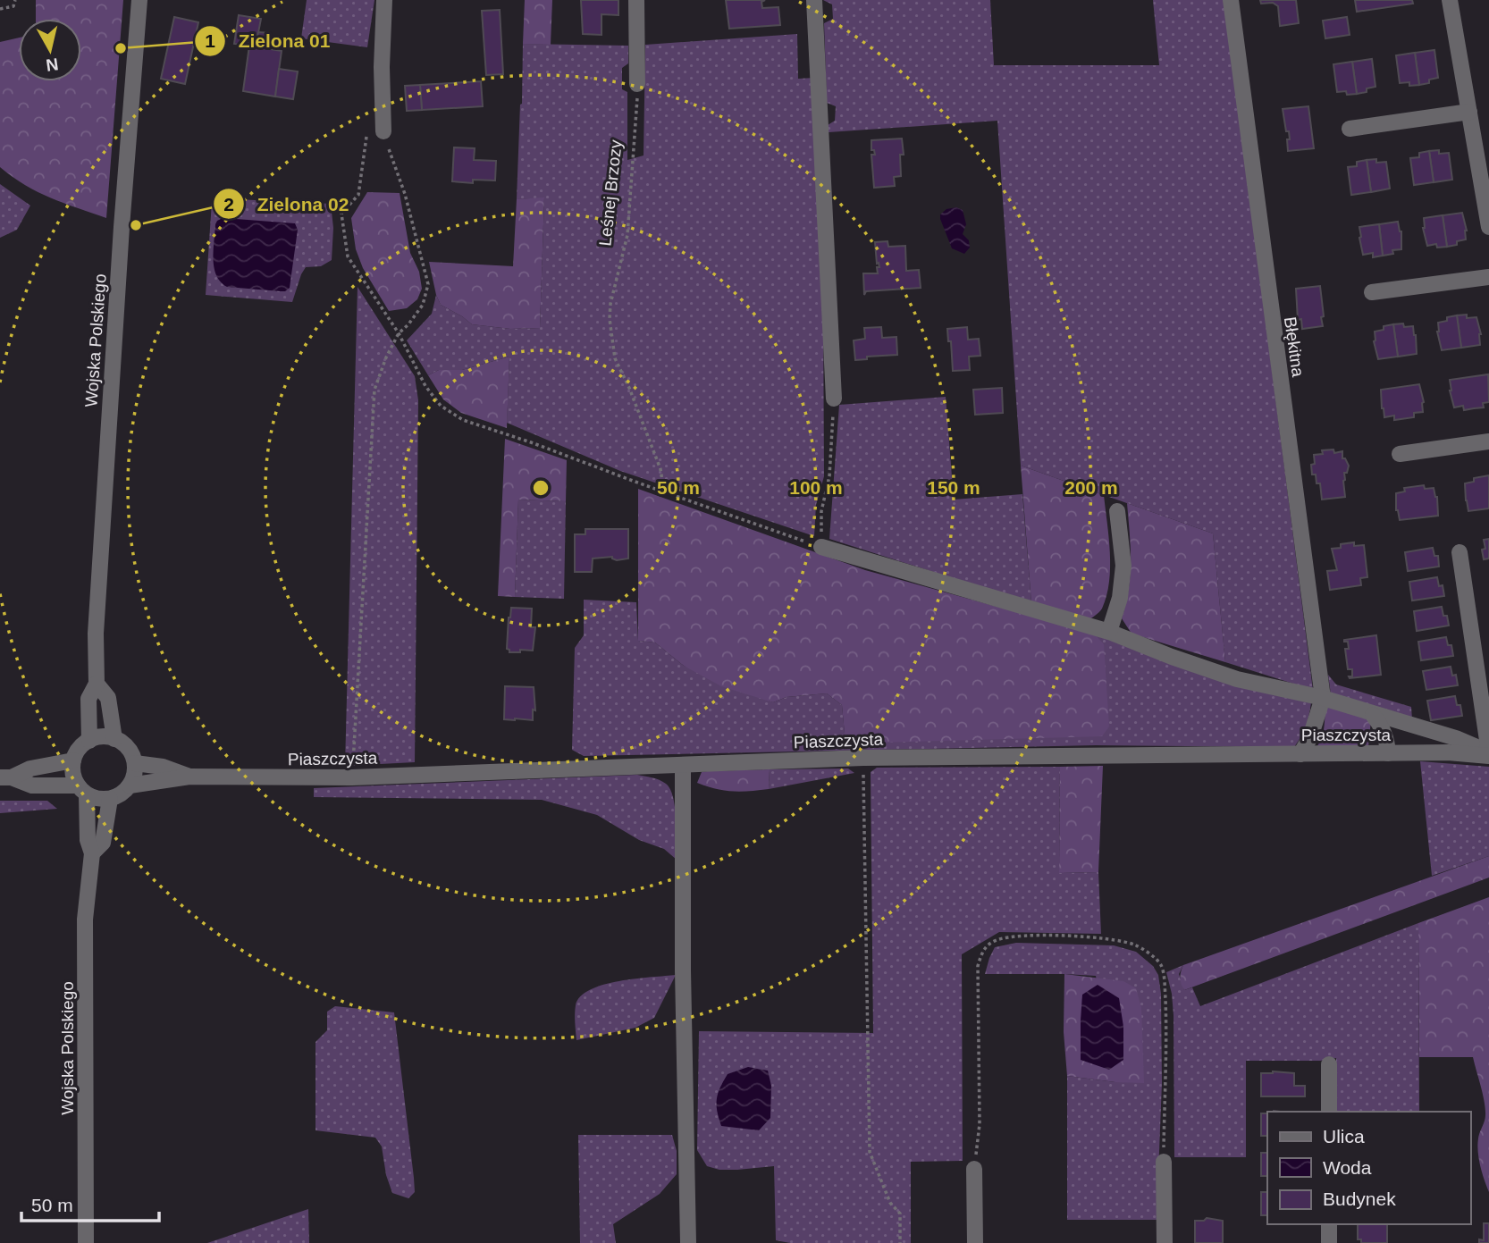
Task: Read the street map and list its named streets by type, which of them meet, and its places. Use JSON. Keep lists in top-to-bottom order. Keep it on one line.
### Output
{"streets":{"street":["Wojska Polskiego","Błękitna","Piaszczysta"],"path":["Leśnej Brzozy"]},"crossings":[["Wojska Polskiego","Piaszczysta"]],"places":["Zielona 01","Zielona 02"],"legend":["Ulica","Woda","Budynek"],"scale_bar":"50 m","north":"bottom","rings":["50 m","100 m","150 m","200 m"]}
